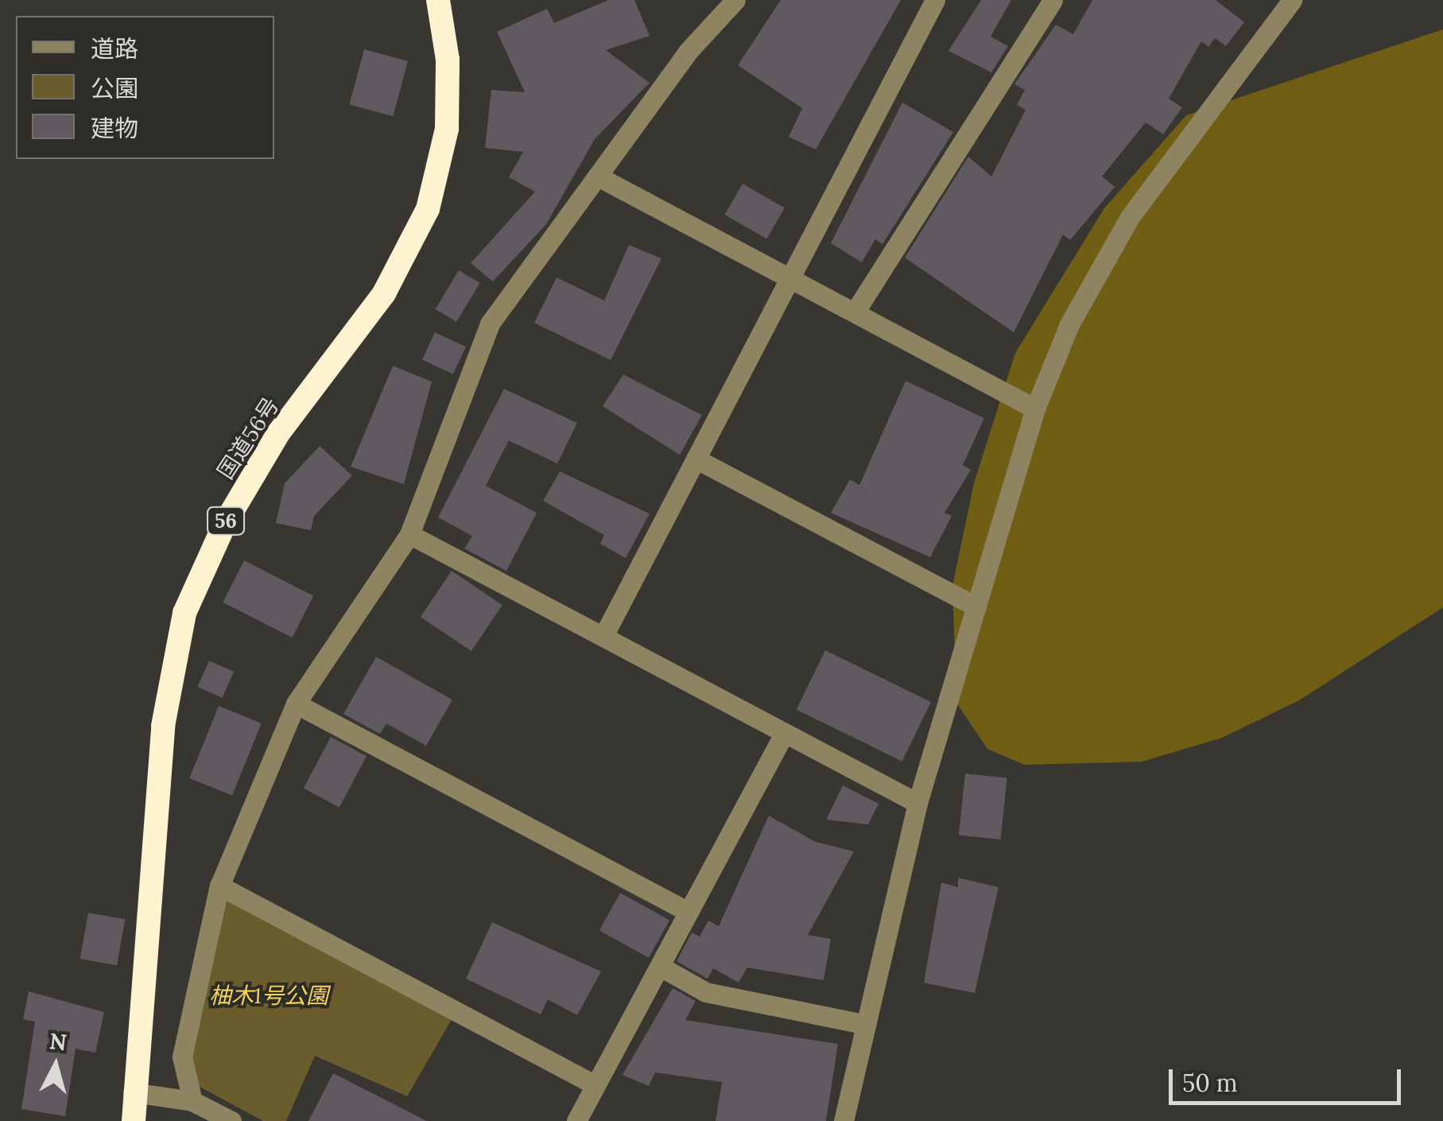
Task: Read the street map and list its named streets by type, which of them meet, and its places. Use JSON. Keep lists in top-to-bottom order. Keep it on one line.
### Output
{"streets":{"highway":["国道56号","56"]},"parks":["柚木1号公園"],"legend":["道路","公園","建物"],"scale_bar":"50 m","north":"top"}
